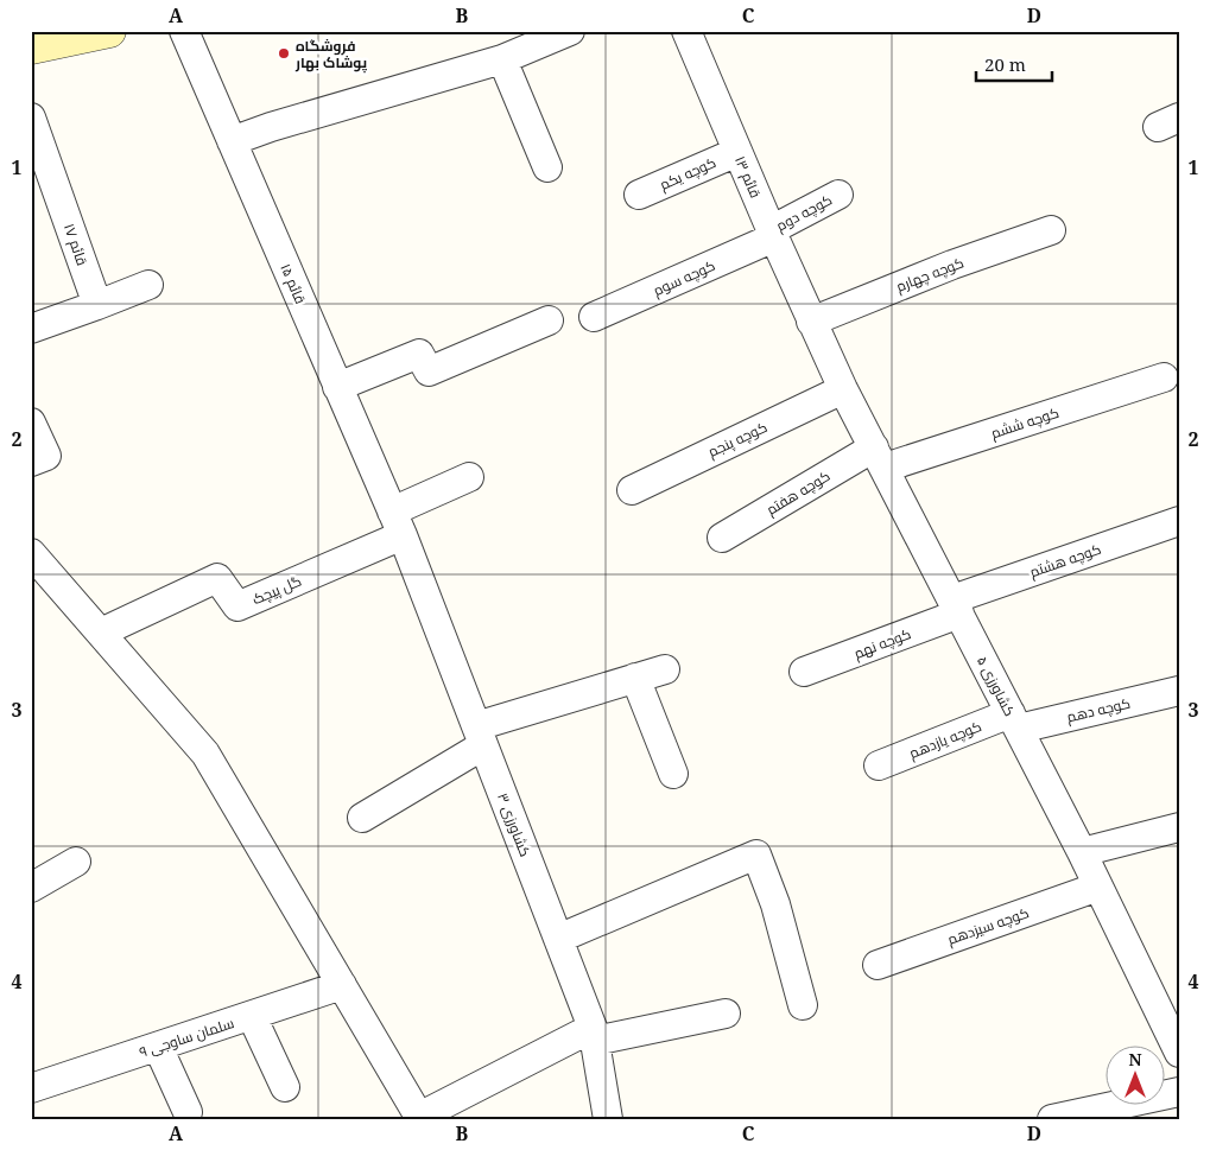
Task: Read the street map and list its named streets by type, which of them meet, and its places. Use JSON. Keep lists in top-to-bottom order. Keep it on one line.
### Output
{"streets":{"street":["کوچه یکم","قائم ۱۳","کوچه دوم","قائم ۱۷","کوچه چهارم","کوچه سوم","قائم ۱۵","کوچه ششم","کوچه پنجم","کوچه هفتم","کوچه هشتم","گل پیچک","کوچه نهم","کشاورزی ۵","کوچه دهم","کوچه یازدهم","کشاورزی ۳","کوچه سیزدهم","سلمان ساوجی ۹"]},"crossings":[["کوچه یکم","قائم ۱۳"],["قائم ۱۳","کوچه دوم"],["قائم ۱۳","کوچه چهارم"],["قائم ۱۳","کوچه سوم"],["قائم ۱۳","کشاورزی ۵"],["کوچه دوم","کوچه سوم"],["کوچه چهارم","کشاورزی ۵"],["قائم ۱۵","گل پیچک"],["قائم ۱۵","کشاورزی ۳"],["کوچه ششم","کوچه هفتم"],["کوچه ششم","کشاورزی ۵"],["کوچه پنجم","کشاورزی ۵"],["کوچه هفتم","کشاورزی ۵"],["کوچه هشتم","کوچه نهم"],["کوچه هشتم","کشاورزی ۵"],["گل پیچک","کشاورزی ۳"],["کوچه نهم","کشاورزی ۵"],["کشاورزی ۵","کوچه دهم"],["کشاورزی ۵","کوچه یازدهم"],["کشاورزی ۵","کوچه سیزدهم"],["کوچه دهم","کوچه یازدهم"]],"places":["فروشگاه پوشاک بهار"],"scale_bar":"20 m","north":"top","grid":{"columns":["A","B","C","D"],"rows":["1","2","3","4"]}}
